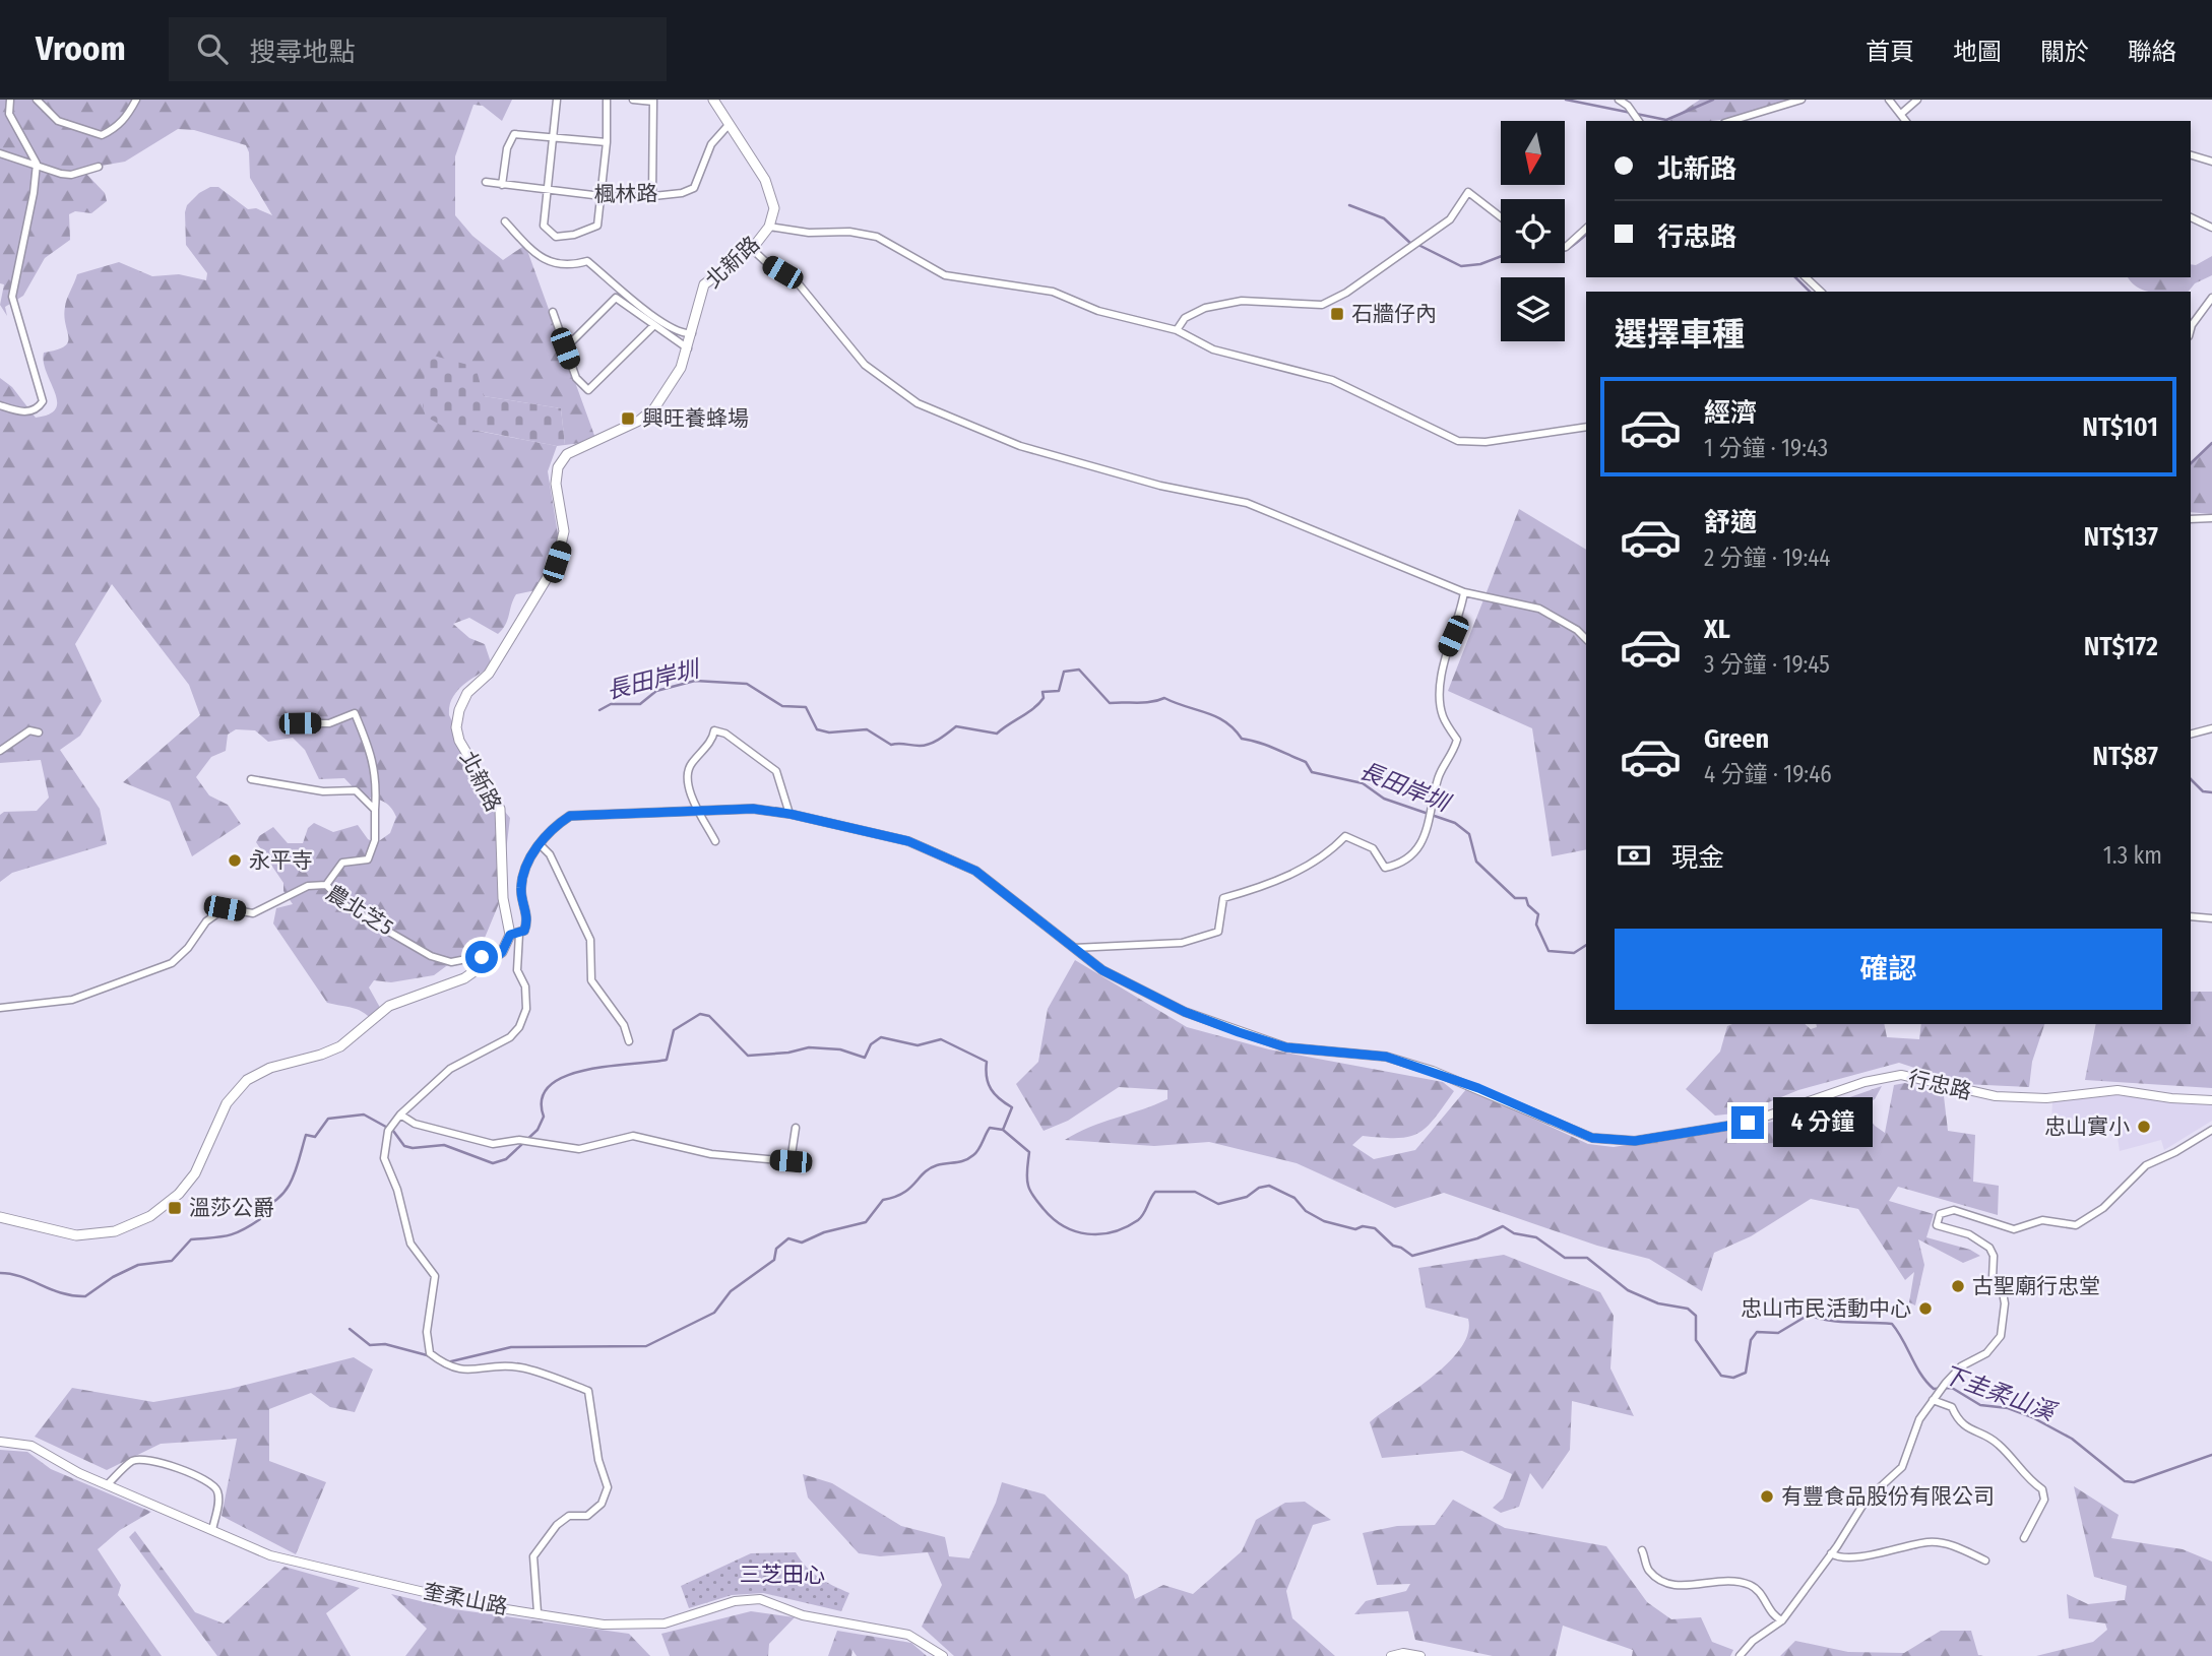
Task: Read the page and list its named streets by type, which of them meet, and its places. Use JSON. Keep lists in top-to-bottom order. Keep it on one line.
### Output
{"streets":{"main road":["北新路"],"street":["楓林路","農北芝5","行忠路","奎柔山路"]},"crossings":[["楓林路","北新路"],["北新路","行忠路"]],"water":["長田岸圳","下圭柔山溪"],"parks":["三芝田心"],"places":{"transit":["石牆仔內","興旺養蜂場","溫莎公爵"],"other":["永平寺","忠山實小","古聖廟行忠堂","忠山市民活動中心","有豐食品股份有限公司"]},"north":"bottom","page":{"header":"Vroom","search":"搜尋地點","nav":["首頁","地圖","關於","聯絡"],"banner":["北新路","行忠路"],"heading":"選擇車種","list":[{"name":"經濟","note":"1 分鐘 · 19:43","value":"NT$101"},{"name":"舒適","note":"2 分鐘 · 19:44","value":"NT$137"},{"name":"XL","note":"3 分鐘 · 19:45","value":"NT$172"},{"name":"Green","note":"4 分鐘 · 19:46","value":"NT$87"}],"pay":["現金","1.3 km"],"buttons":"確認","bubble":"4 分鐘"}}
